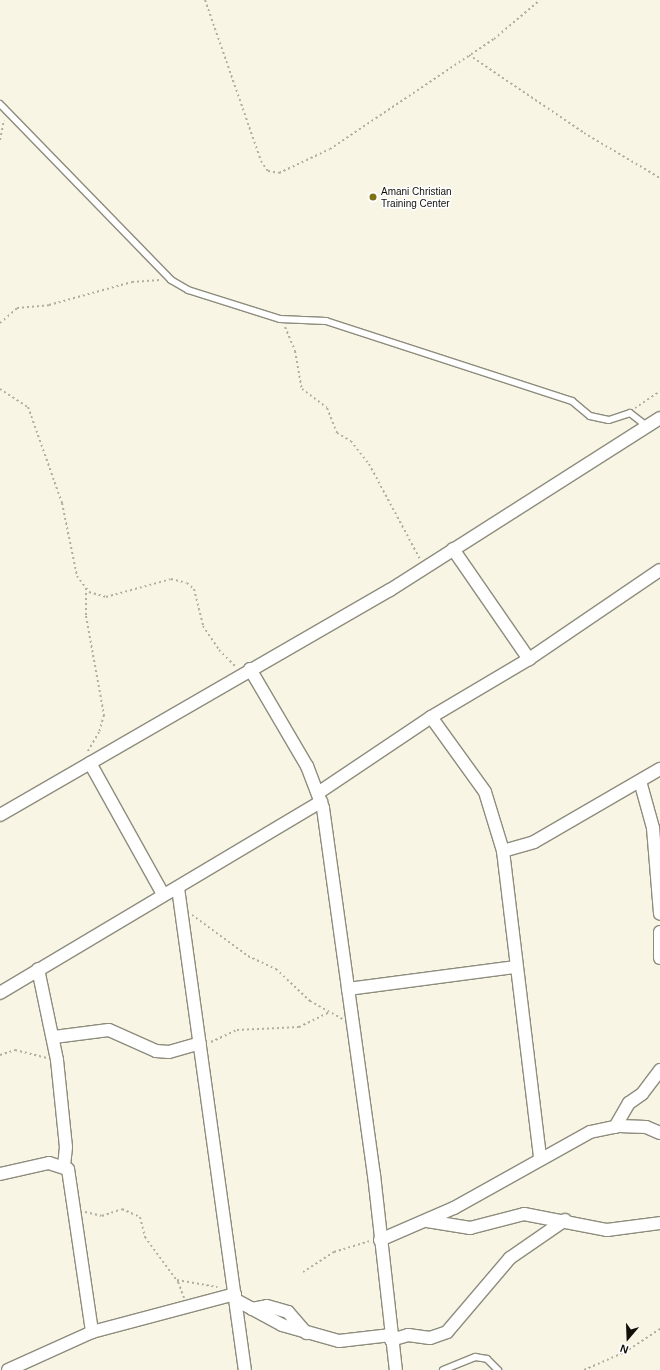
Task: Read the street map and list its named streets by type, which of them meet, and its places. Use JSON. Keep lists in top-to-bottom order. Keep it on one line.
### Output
{"places":["Amani Christian Training Center"],"north":"bottom"}
